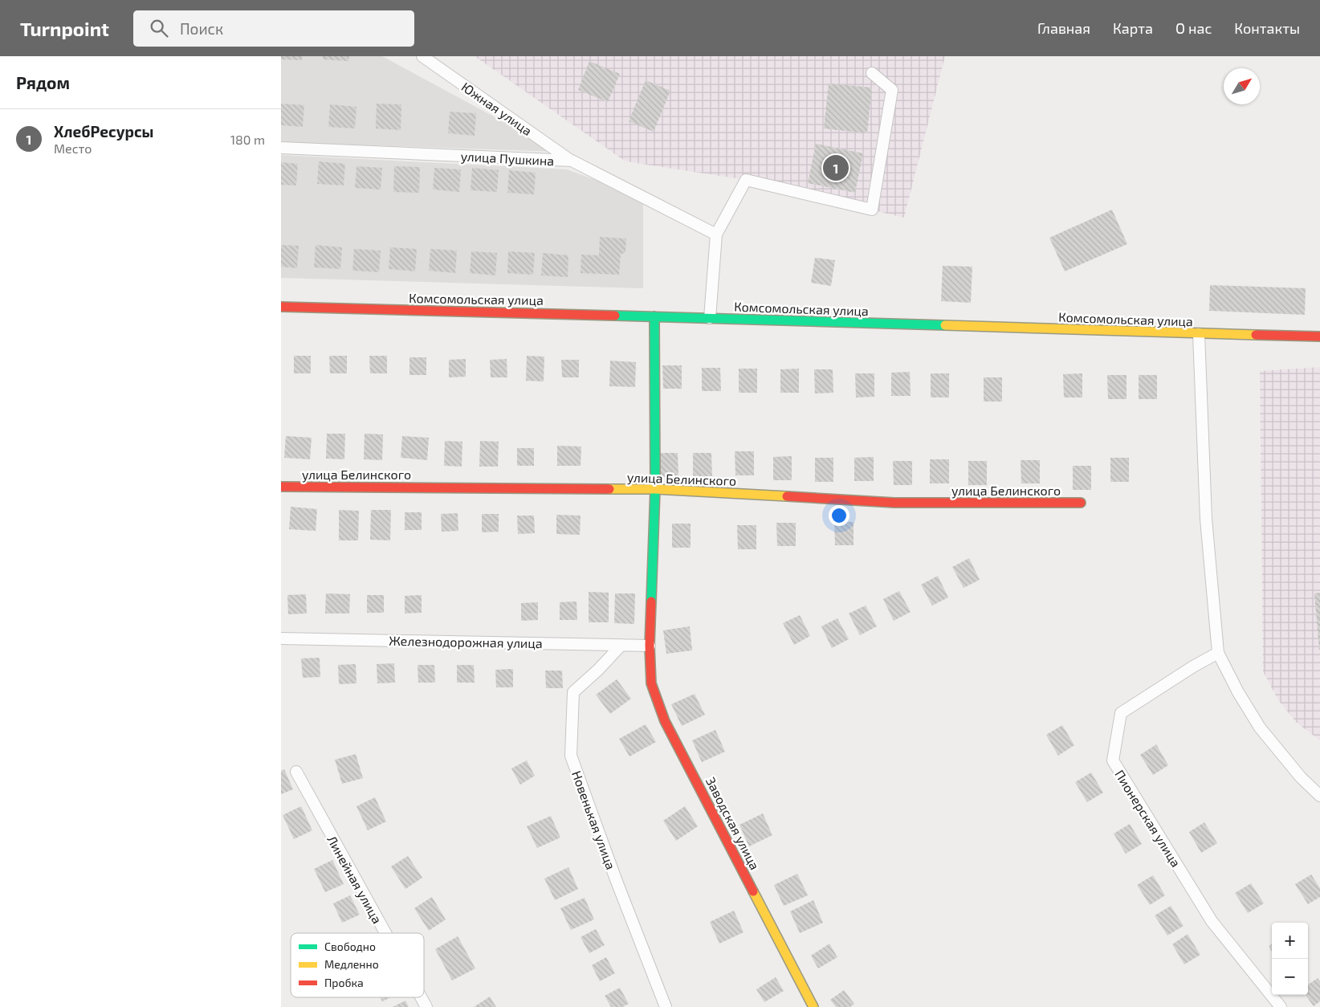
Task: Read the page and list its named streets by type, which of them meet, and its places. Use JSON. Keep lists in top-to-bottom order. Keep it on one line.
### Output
{"streets":{"street":["Южная улица","улица Пушкина","Комсомольская улица","улица Белинского","Железнодорожная улица","Пионерская улица","Новенькая улица","Заводская улица","Линейная улица"]},"crossings":[["Южная улица","улица Пушкина"],["Комсомольская улица","Заводская улица"],["улица Белинского","Заводская улица"],["Железнодорожная улица","Новенькая улица"],["Железнодорожная улица","Заводская улица"]],"legend":["Свободно","Медленно","Пробка"],"north":"top right","page":{"header":"Turnpoint","search":"Поиск","nav":["Главная","Карта","О нас","Контакты"],"heading":"Рядом","list":[{"mark":"1","name":"ХлебРесурсы","note":"Место","value":"180 m"}],"pins":"1","map_buttons":["+","−"]}}
